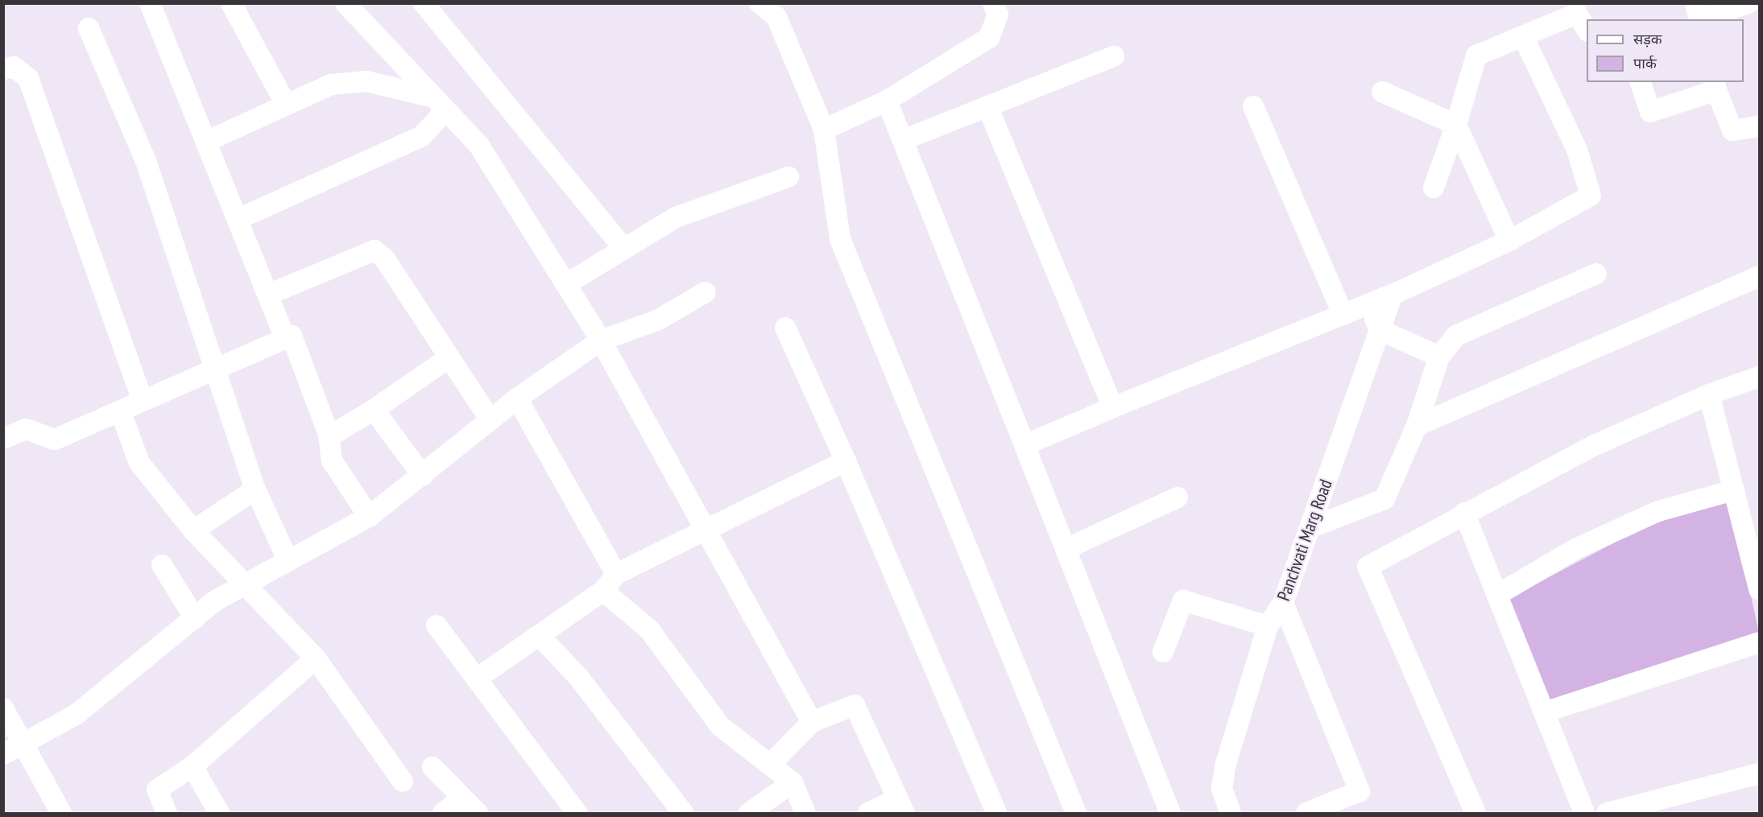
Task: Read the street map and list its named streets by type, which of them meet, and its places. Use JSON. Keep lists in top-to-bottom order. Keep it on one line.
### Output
{"streets":{"street":["Panchvati Marg Road"]},"legend":["सड़क","पार्क"]}
